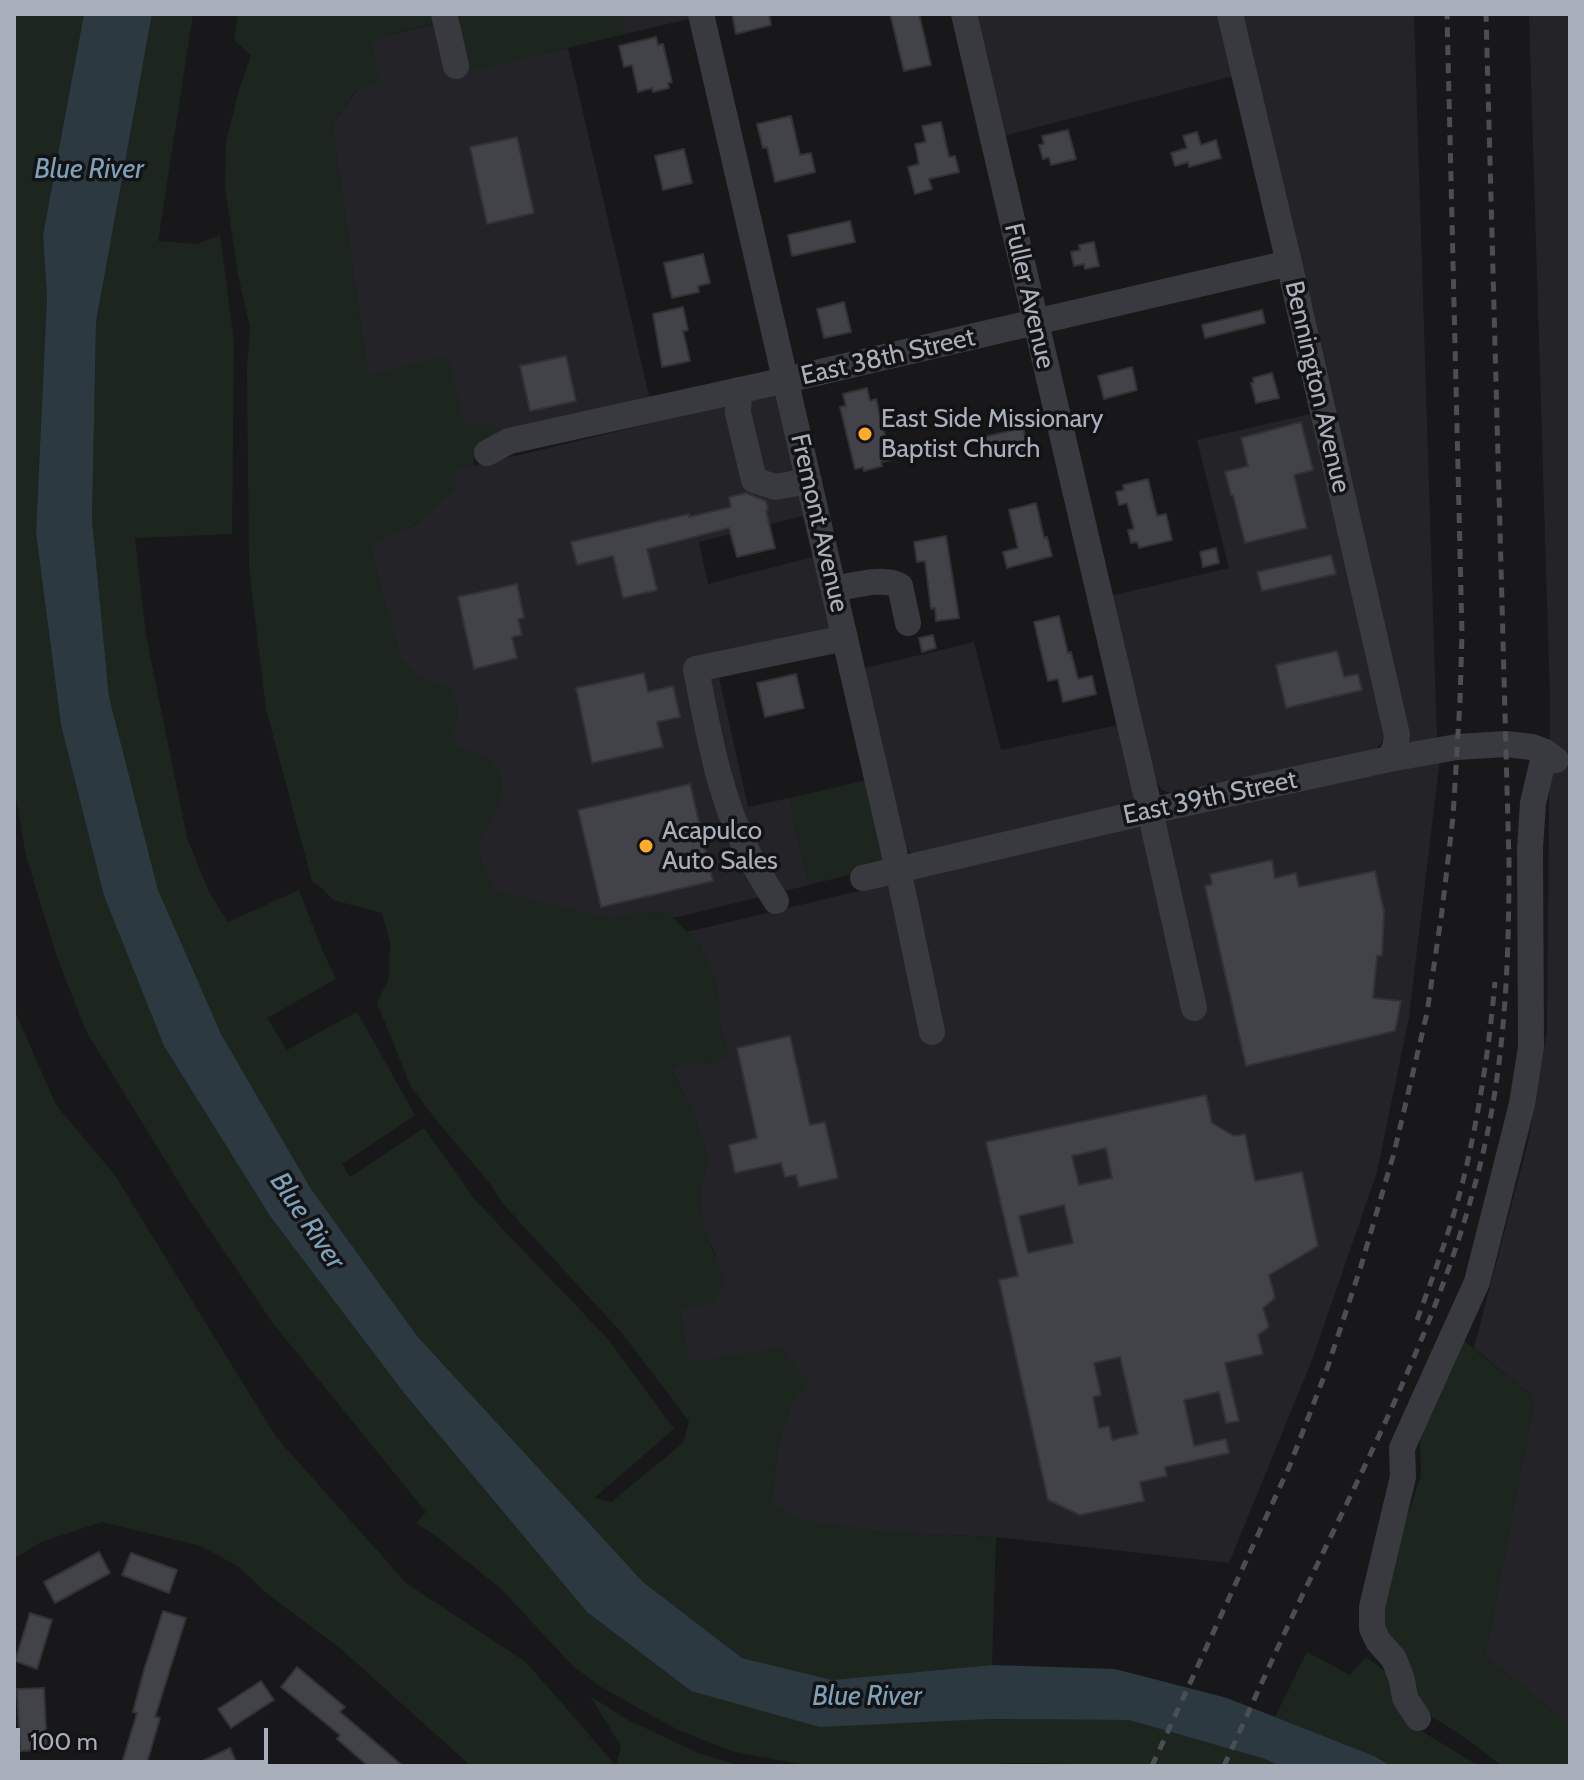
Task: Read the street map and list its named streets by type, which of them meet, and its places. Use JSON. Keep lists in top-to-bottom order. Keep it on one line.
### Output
{"streets":{"street":["Fuller Avenue","East 38th Street","Bennington Avenue","Fremont Avenue","East 39th Street"]},"crossings":[["Fuller Avenue","East 38th Street"],["Fuller Avenue","East 39th Street"],["East 38th Street","Bennington Avenue"],["East 38th Street","Fremont Avenue"],["Bennington Avenue","East 39th Street"],["Fremont Avenue","East 39th Street"]],"water":["Blue River"],"places":["East Side Missionary Baptist Church","Acapulco Auto Sales"],"scale_bar":"100 m"}
